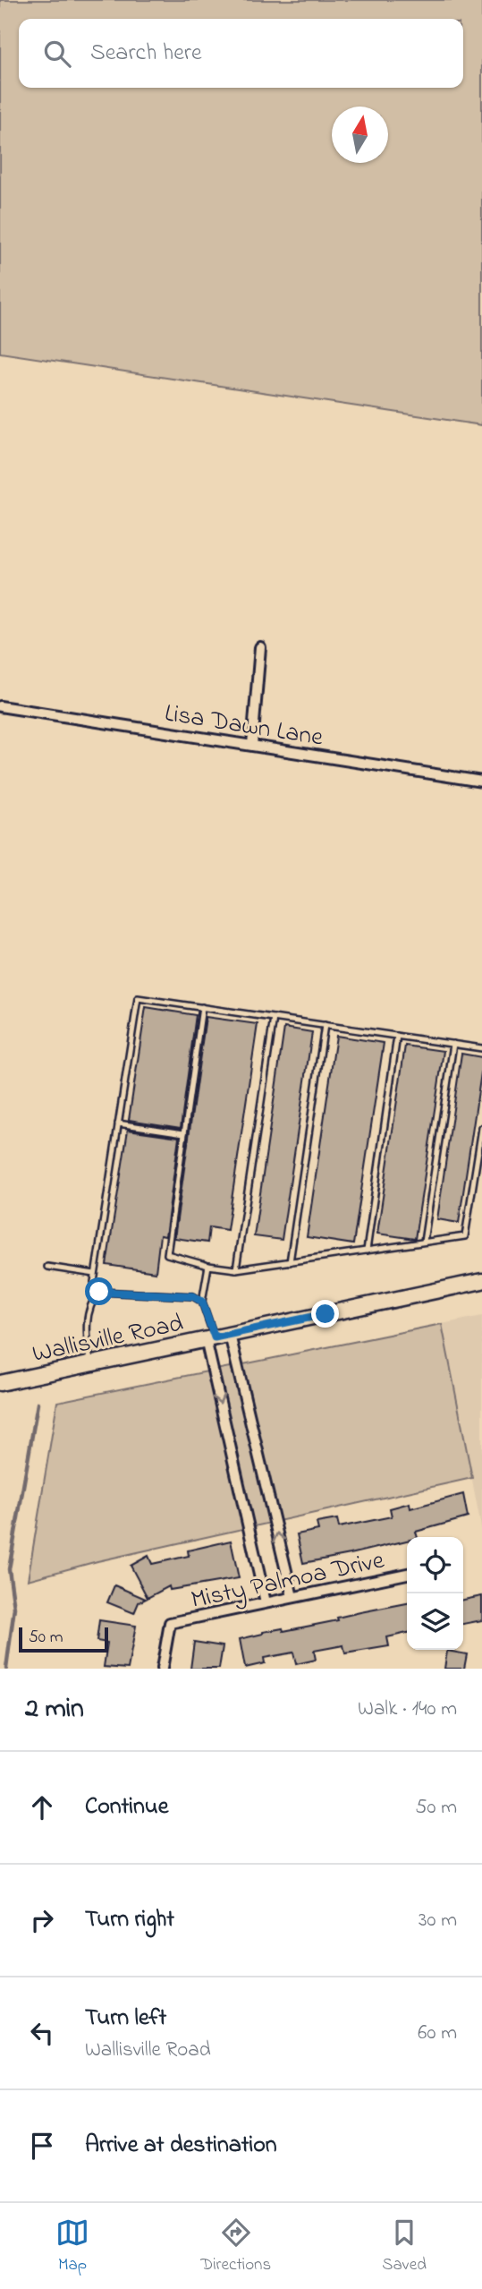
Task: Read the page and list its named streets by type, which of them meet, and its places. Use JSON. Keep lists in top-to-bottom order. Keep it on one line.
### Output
{"streets":{"main road":["Wallisville Road"],"street":["Lisa Dawn Lane","Misty Palmoa Drive"]},"scale_bar":"50 m","north":"top","page":{"search":"Search here","scale":"50 m","heading":["2 min","Walk · 140 m"],"list":[["Continue","50 m"],["Turn right","30 m"],["Turn left","Wallisville Road","60 m"],"Arrive at destination"],"nav":["Map","Directions","Saved"]}}
